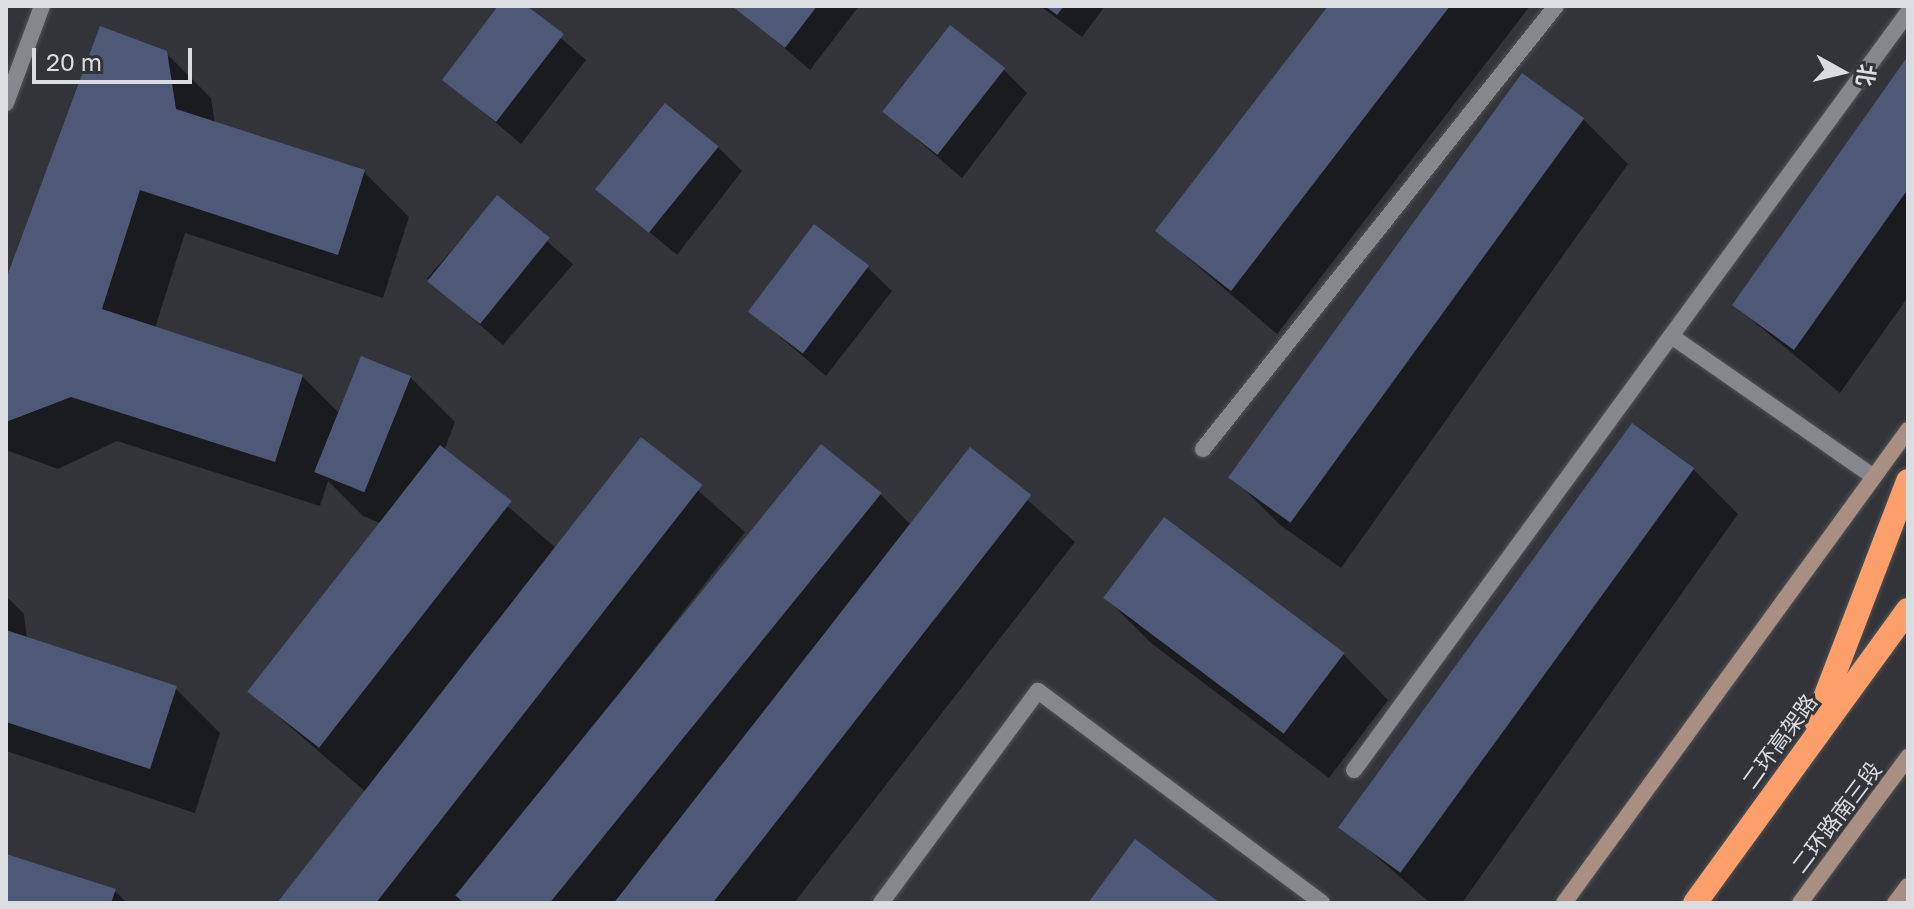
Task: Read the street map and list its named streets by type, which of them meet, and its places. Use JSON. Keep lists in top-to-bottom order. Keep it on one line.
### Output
{"streets":{"highway":["二环高架路"],"main road":["二环路南三段"]},"scale_bar":"20 m","north":"right"}
